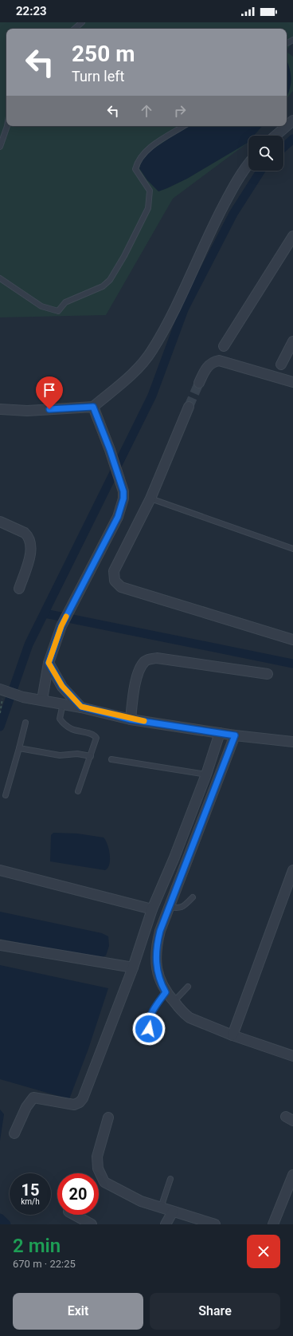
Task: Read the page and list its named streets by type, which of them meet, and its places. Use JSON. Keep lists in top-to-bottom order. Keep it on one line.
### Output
{"page":{"status":"22:23","turn":["250 m","Turn left"],"speed":"15 km/h","limit":"20","heading":["2 min","670 m · 22:25"],"buttons":["Exit","Share"]}}
